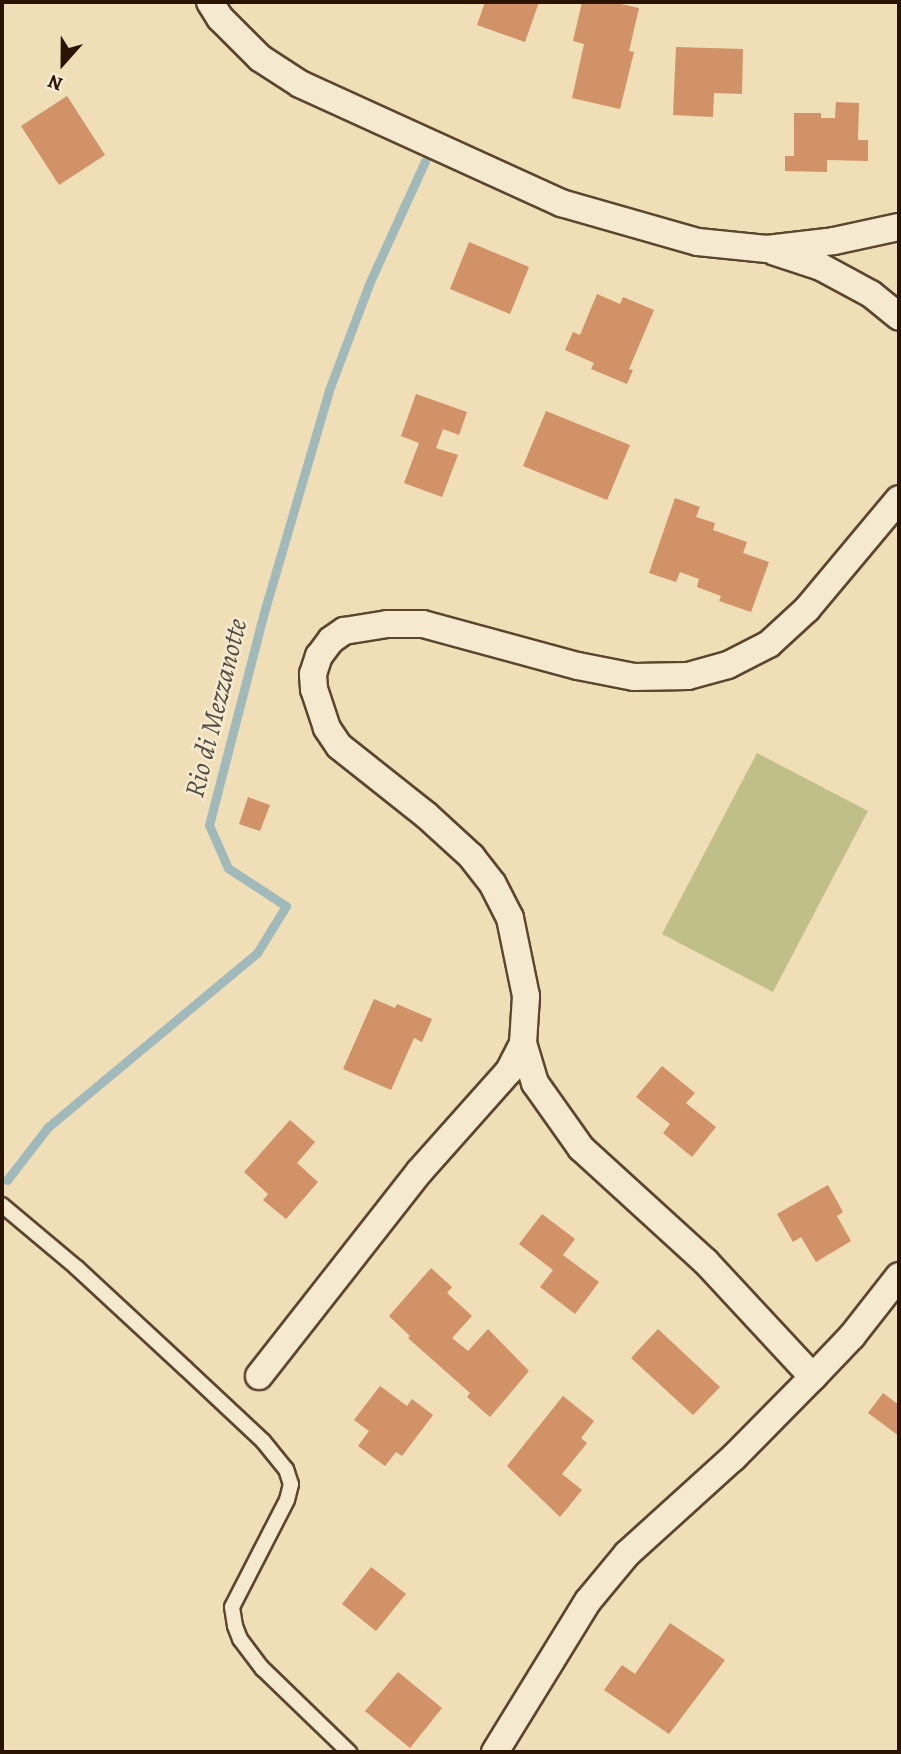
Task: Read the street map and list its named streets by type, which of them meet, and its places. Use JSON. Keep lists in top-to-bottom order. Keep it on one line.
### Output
{"water":["Rio di Mezzanotte"],"north":"bottom"}
